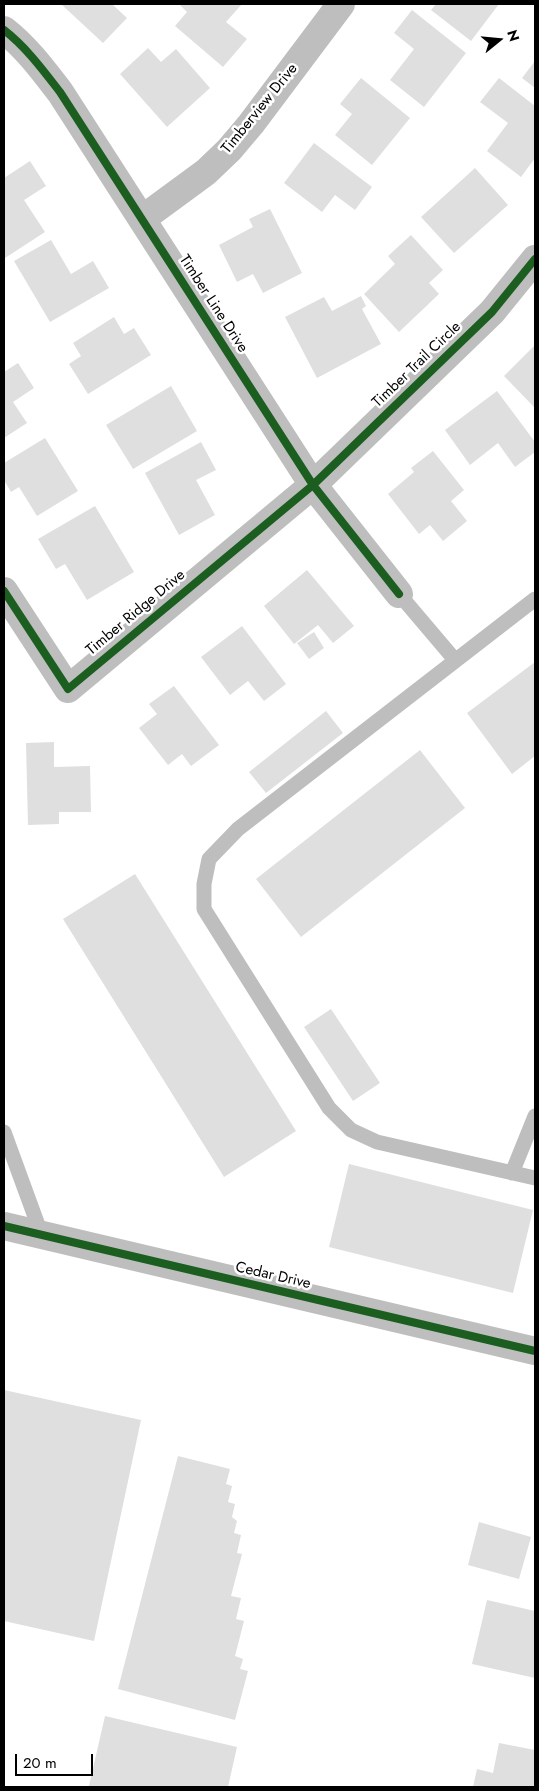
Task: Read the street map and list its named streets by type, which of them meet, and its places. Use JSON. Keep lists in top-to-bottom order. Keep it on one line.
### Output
{"streets":{"street":["Timberview Drive","Timber Line Drive","Timber Trail Circle","Timber Ridge Drive","Cedar Drive"]},"crossings":[["Timberview Drive","Timber Line Drive"],["Timber Line Drive","Timber Trail Circle"],["Timber Line Drive","Timber Ridge Drive"],["Timber Trail Circle","Timber Ridge Drive"]],"scale_bar":"20 m","north":"right"}
